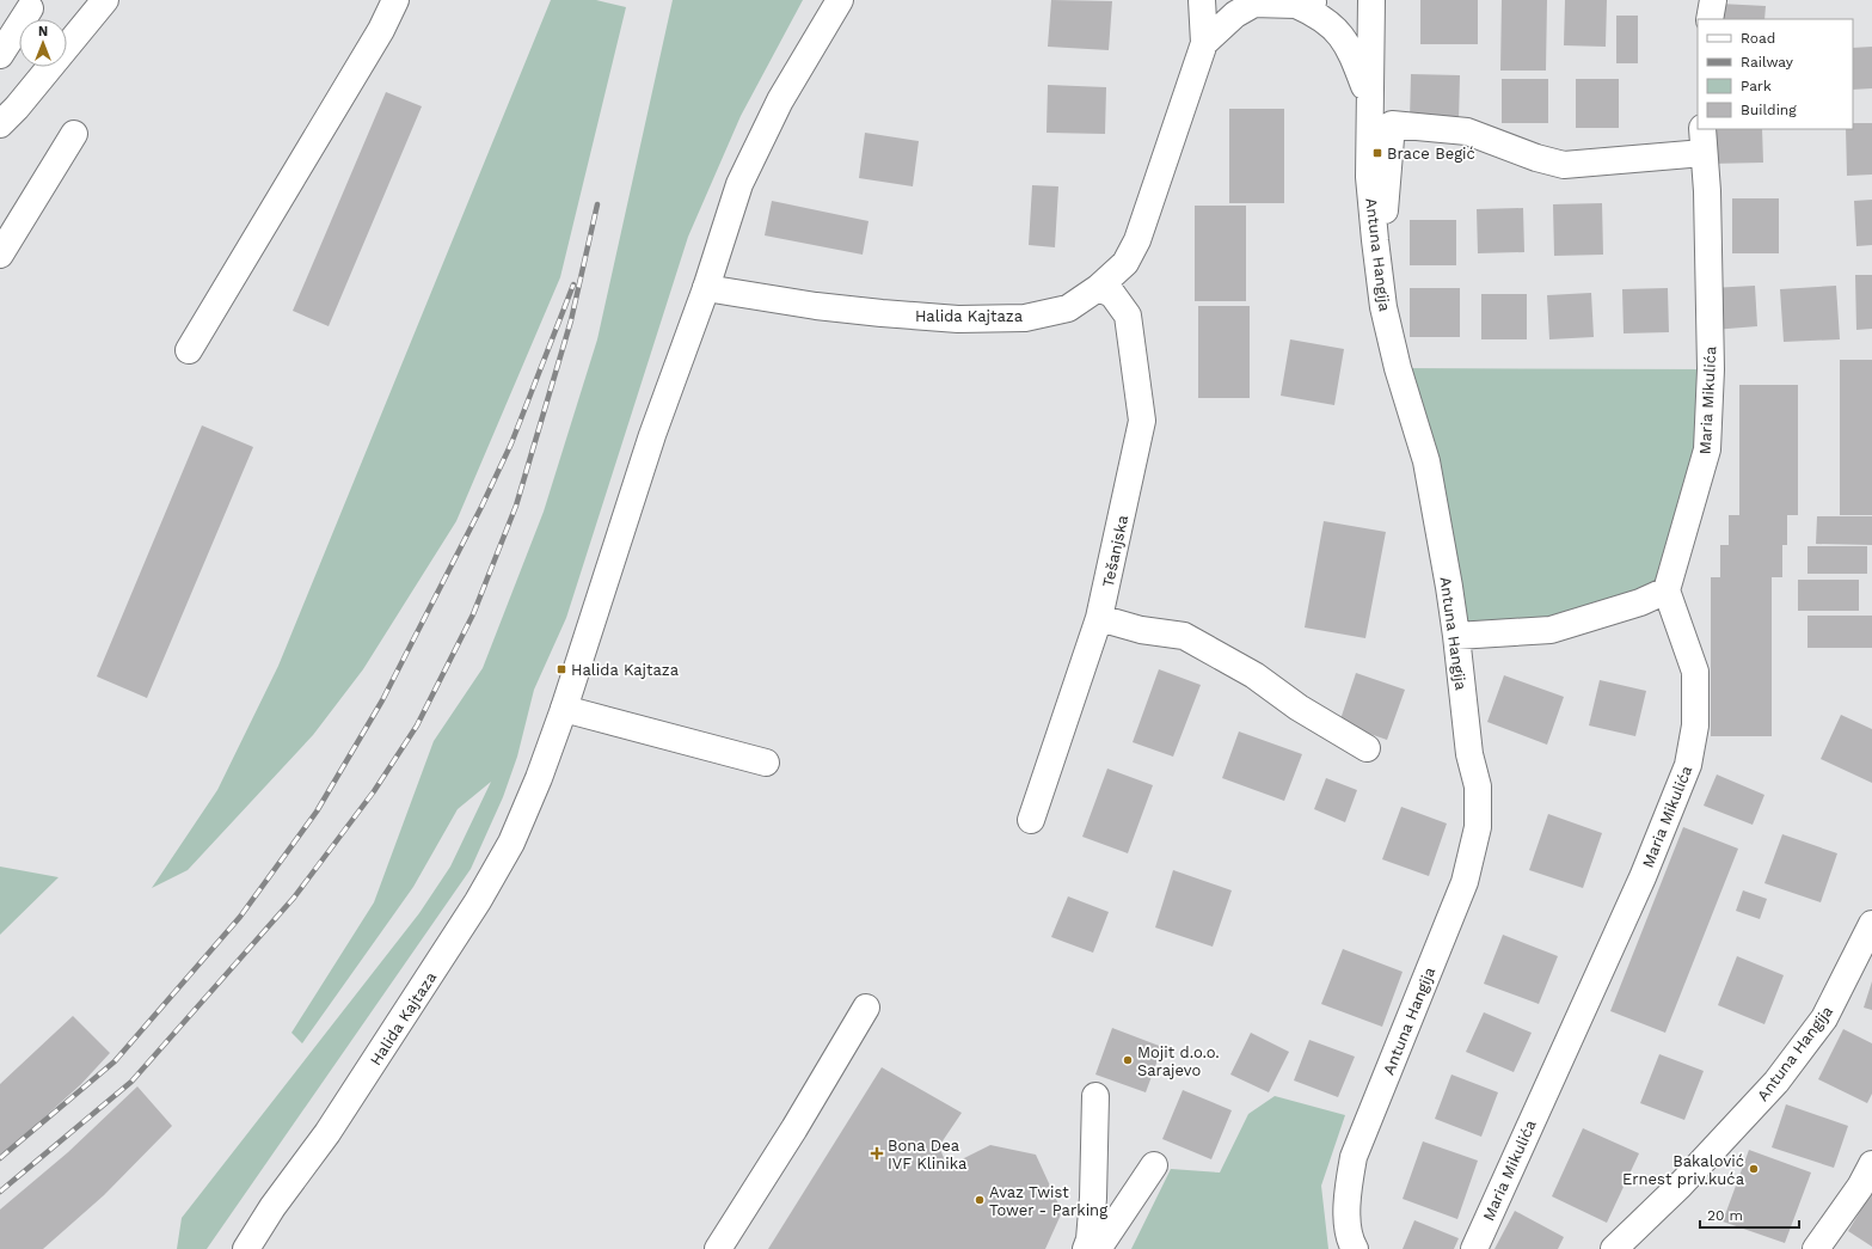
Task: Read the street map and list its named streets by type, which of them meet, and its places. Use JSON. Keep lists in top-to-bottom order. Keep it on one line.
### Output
{"streets":{"street":["Antuna Hangija","Halida Kajtaza","Maria Mikulića","Tešanjska"]},"crossings":[["Antuna Hangija","Halida Kajtaza"],["Halida Kajtaza","Tešanjska"]],"places":{"transit":["Brace Begić","Halida Kajtaza"],"other":["Mojit d.o.o. Sarajevo","Bakalović Ernest priv.kuća","Avaz Twist Tower - Parking"],"health":["Bona Dea IVF Klinika"]},"legend":["Road","Railway","Park","Building"],"scale_bar":"20 m","north":"top"}
